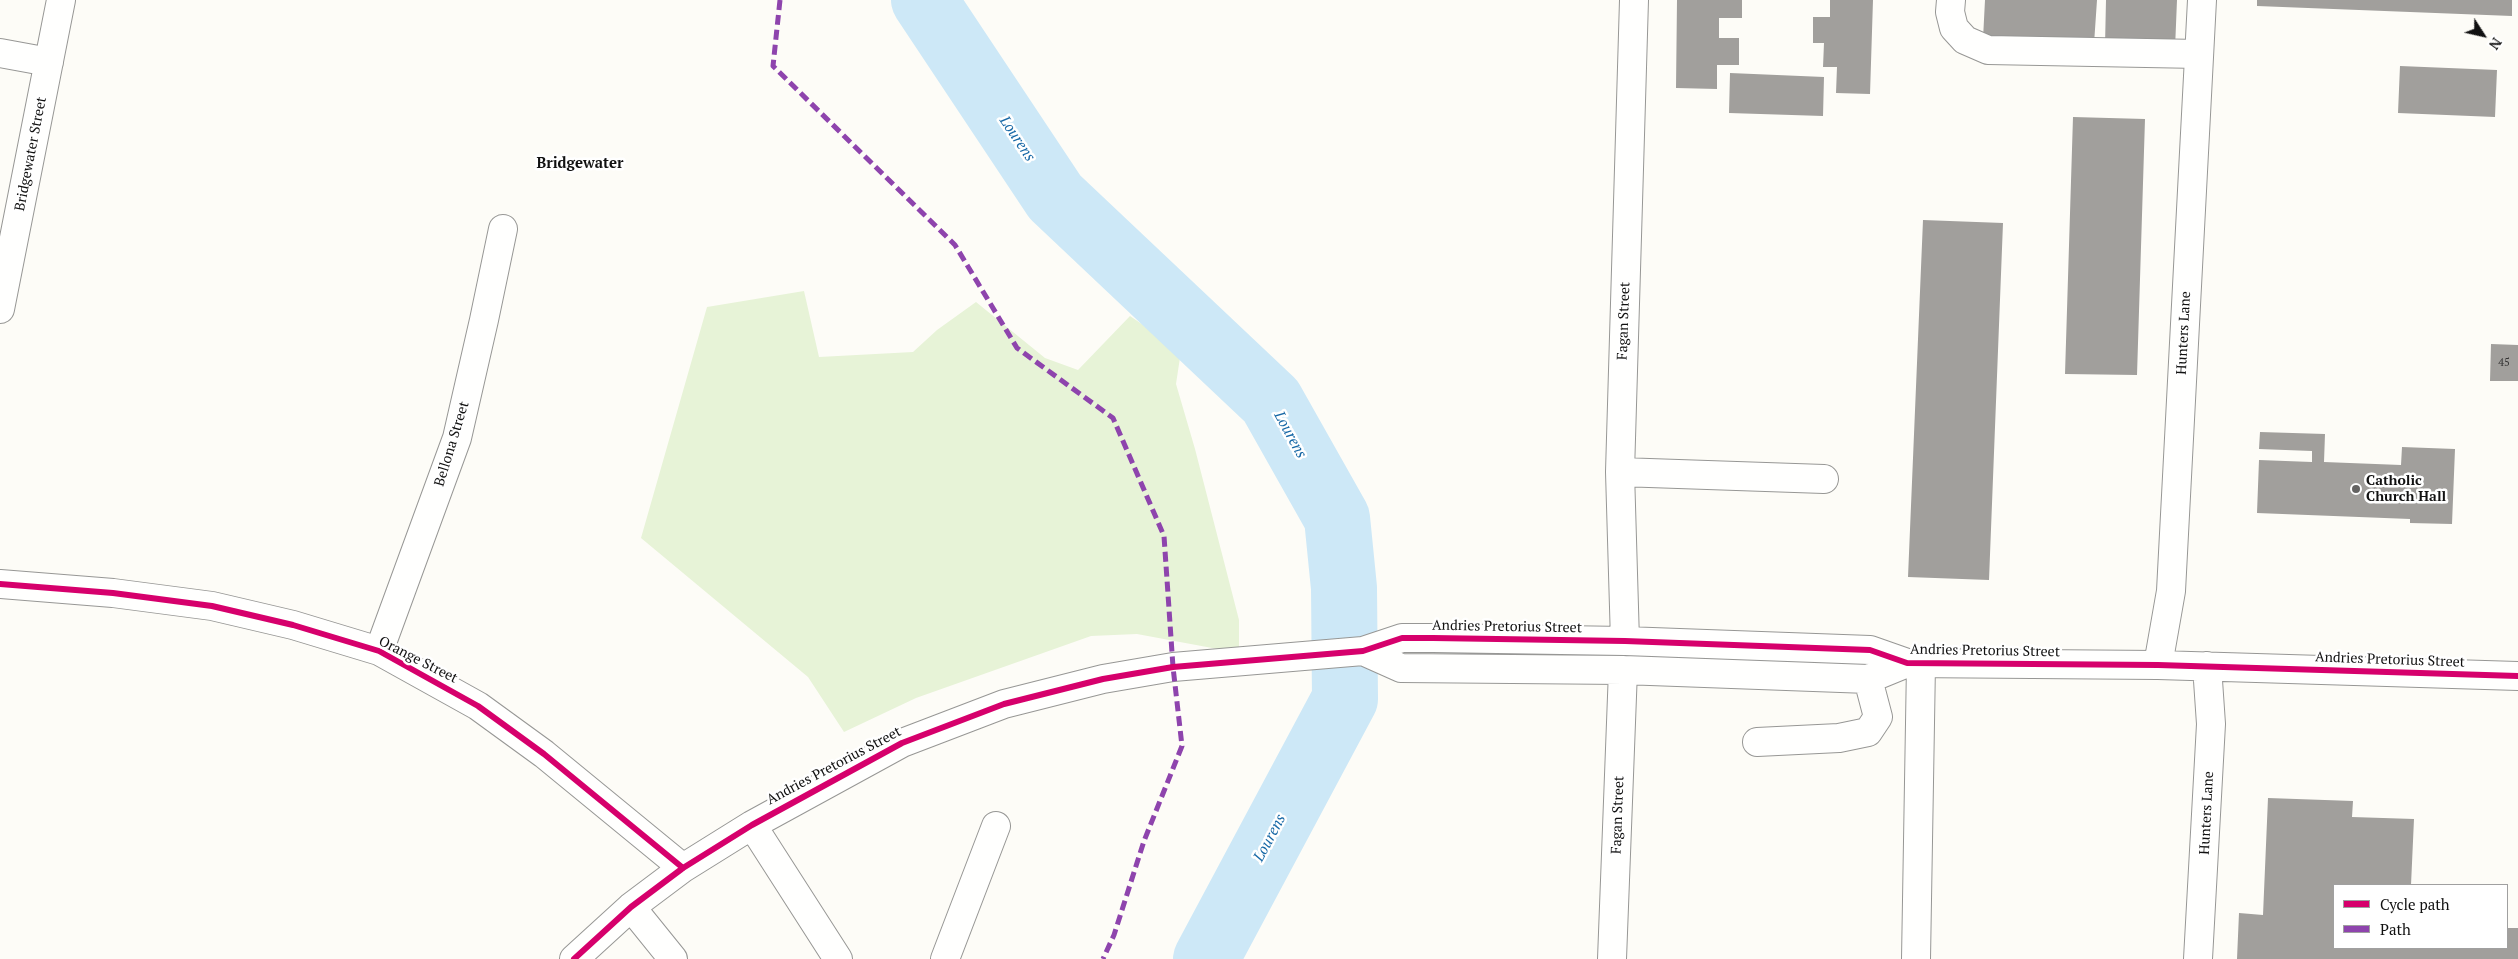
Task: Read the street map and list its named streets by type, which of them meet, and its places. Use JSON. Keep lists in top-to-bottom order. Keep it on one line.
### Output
{"streets":{"street":["Bridgewater Street","Fagan Street","Hunters Lane","Bellona Street","Andries Pretorius Street","Orange Street"]},"crossings":[["Fagan Street","Andries Pretorius Street"],["Hunters Lane","Andries Pretorius Street"],["Bellona Street","Orange Street"],["Andries Pretorius Street","Orange Street"]],"districts":["Bridgewater"],"water":["Lourens"],"places":["Catholic Church Hall"],"house_numbers":["45"],"legend":["Cycle path","Path"],"north":"bottom right"}
